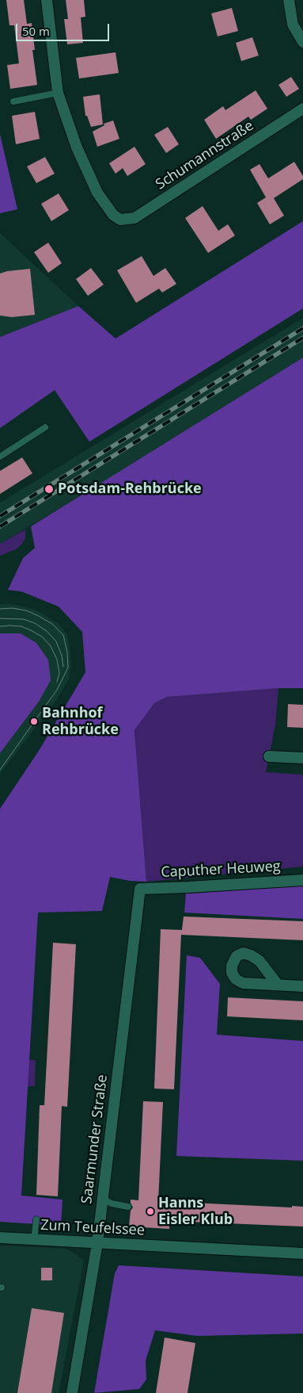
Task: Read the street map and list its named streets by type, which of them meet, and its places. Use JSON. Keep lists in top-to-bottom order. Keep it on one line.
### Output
{"streets":{"street":["Schumannstraße","Caputher Heuweg","Saarmunder Straße","Zum Teufelssee"]},"crossings":[["Caputher Heuweg","Saarmunder Straße"],["Saarmunder Straße","Zum Teufelssee"]],"places":["Potsdam-Rehbrücke","Bahnhof Rehbrücke","Hanns Eisler Klub"],"scale_bar":"50 m"}
